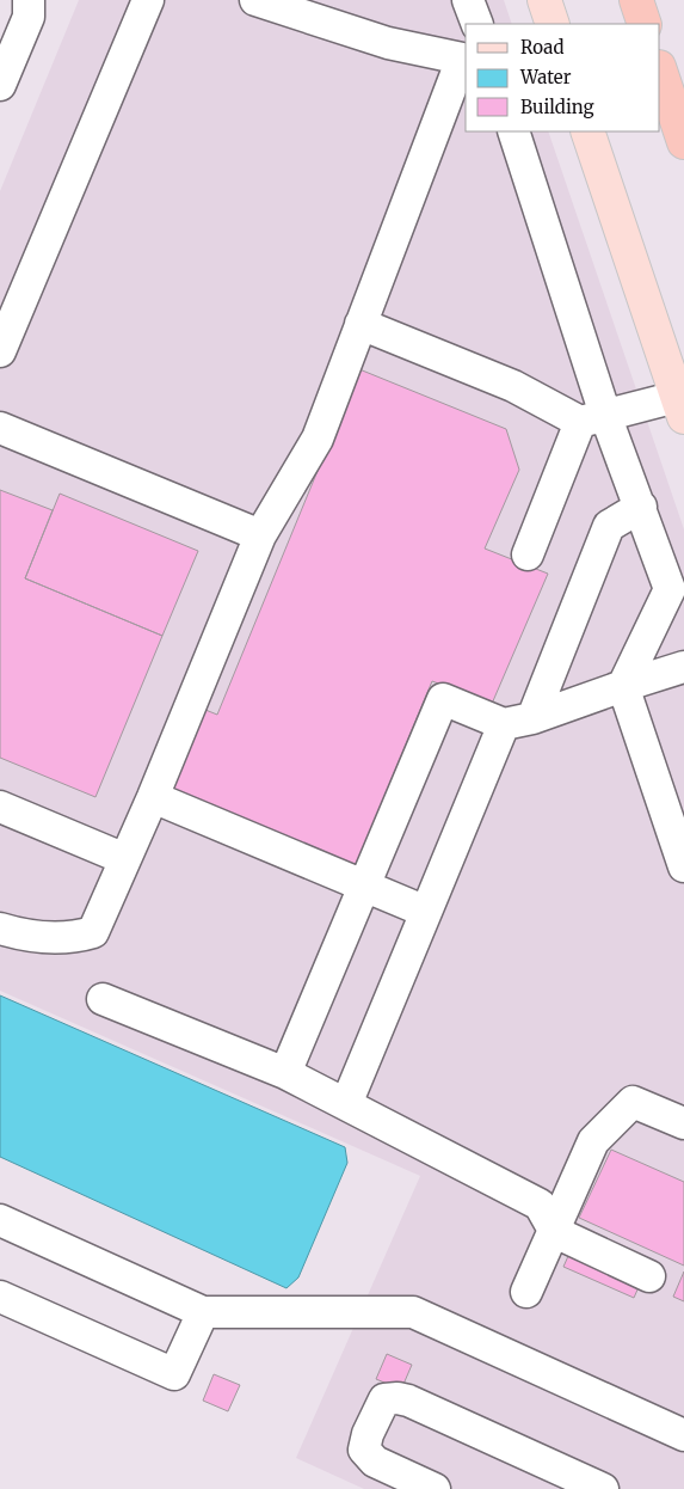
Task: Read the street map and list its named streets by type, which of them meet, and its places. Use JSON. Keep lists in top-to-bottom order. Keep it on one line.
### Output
{"legend":["Road","Water","Building"]}
